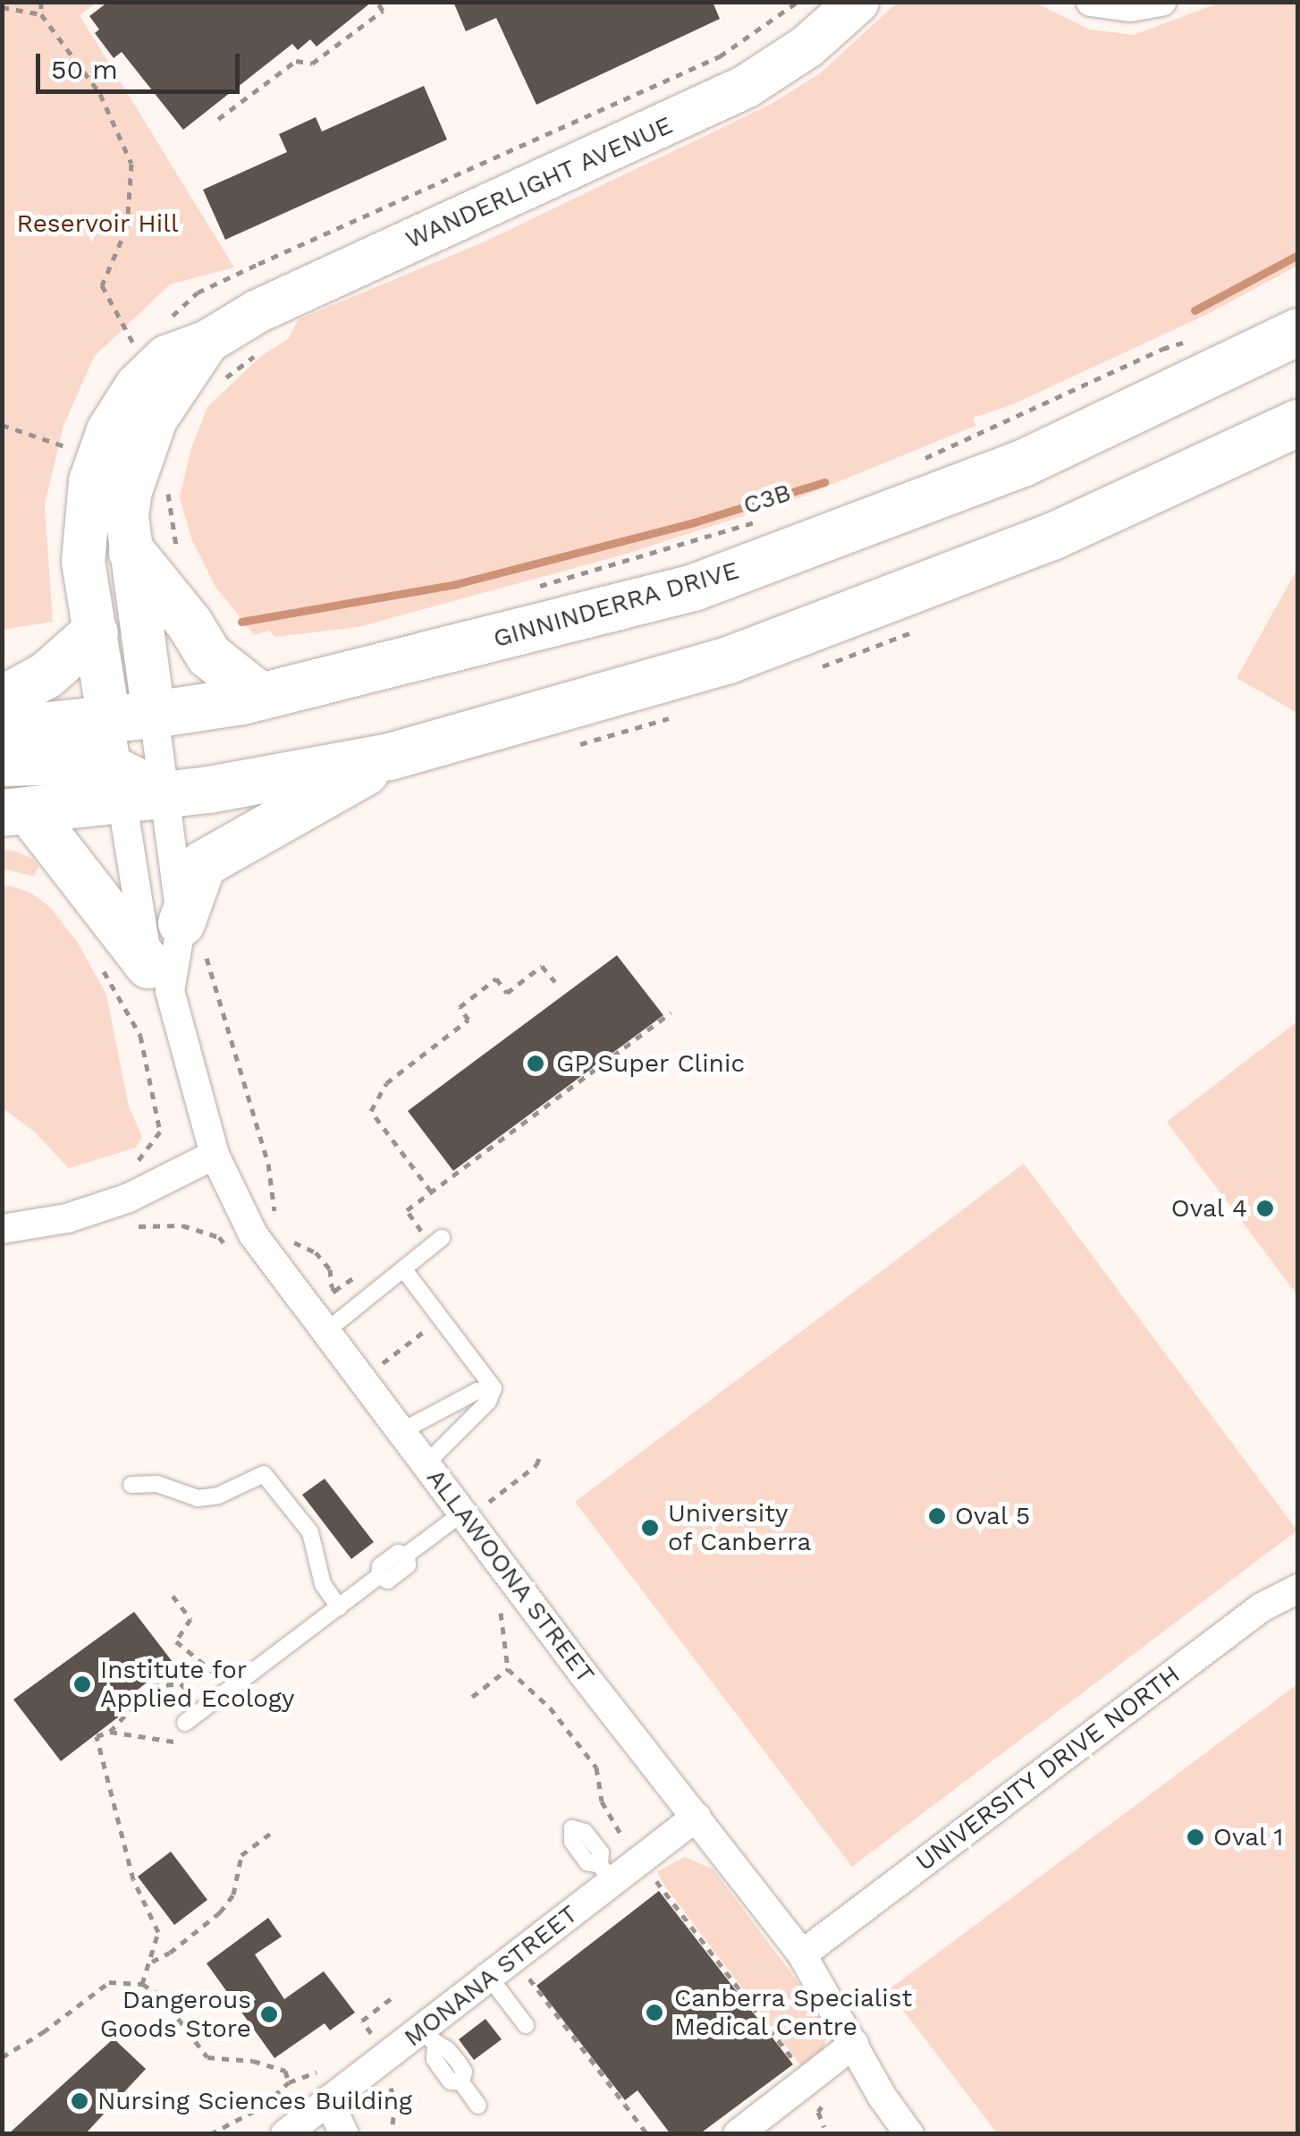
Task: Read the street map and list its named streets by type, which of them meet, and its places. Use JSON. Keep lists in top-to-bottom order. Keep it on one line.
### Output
{"streets":{"main road":["GINNINDERRA DRIVE"],"street":["WANDERLIGHT AVENUE","ALLAWOONA STREET","UNIVERSITY DRIVE NORTH","MONANA STREET"],"path":["C3B"]},"crossings":[["WANDERLIGHT AVENUE","GINNINDERRA DRIVE"],["WANDERLIGHT AVENUE","ALLAWOONA STREET"],["GINNINDERRA DRIVE","ALLAWOONA STREET"],["ALLAWOONA STREET","UNIVERSITY DRIVE NORTH"],["ALLAWOONA STREET","MONANA STREET"]],"parks":["Reservoir Hill"],"places":["GP Super Clinic","Oval 4","Oval 5","University of Canberra","Institute for Applied Ecology","Oval 1","Canberra Specialist Medical Centre","Dangerous Goods Store","Nursing Sciences Building"],"scale_bar":"50 m"}
